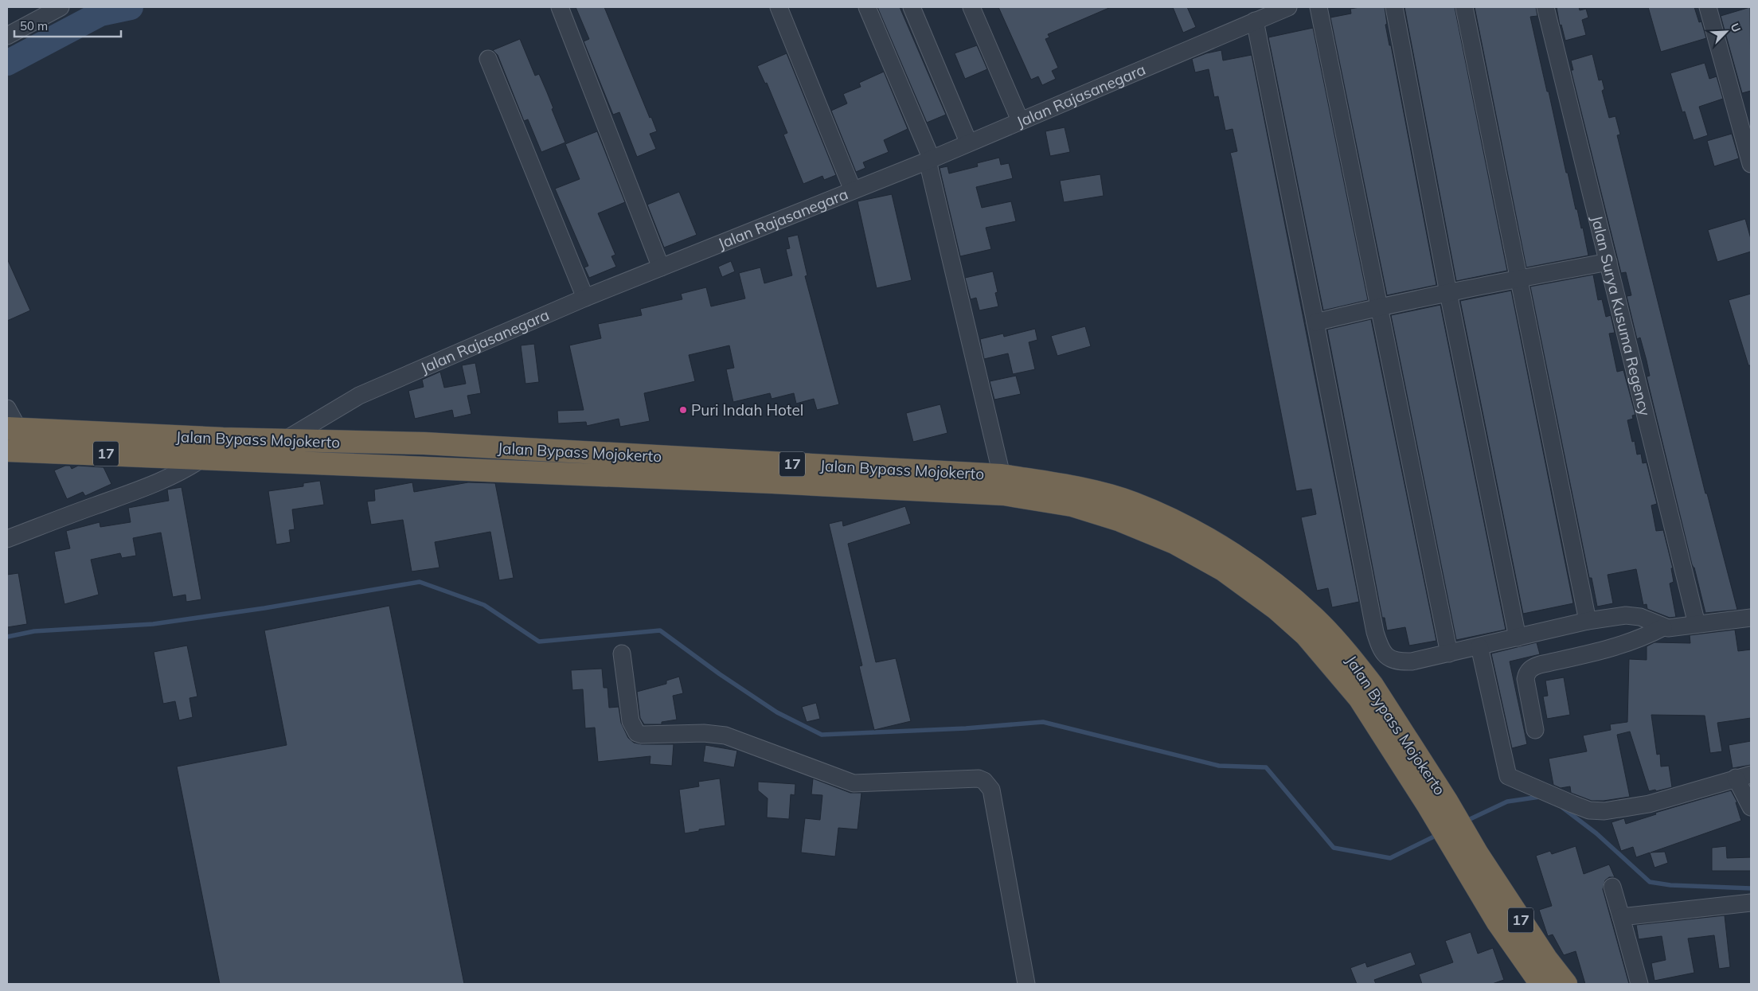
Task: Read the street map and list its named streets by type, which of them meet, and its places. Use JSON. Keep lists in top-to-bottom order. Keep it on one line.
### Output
{"streets":{"highway":["Jalan Bypass Mojokerto","17"],"street":["Jalan Rajasanegara","Jalan Surya Kusuma Regency"]},"crossings":[["Jalan Rajasanegara","Jalan Bypass Mojokerto"]],"places":["Puri Indah Hotel"],"scale_bar":"50 m","north":"top right"}
